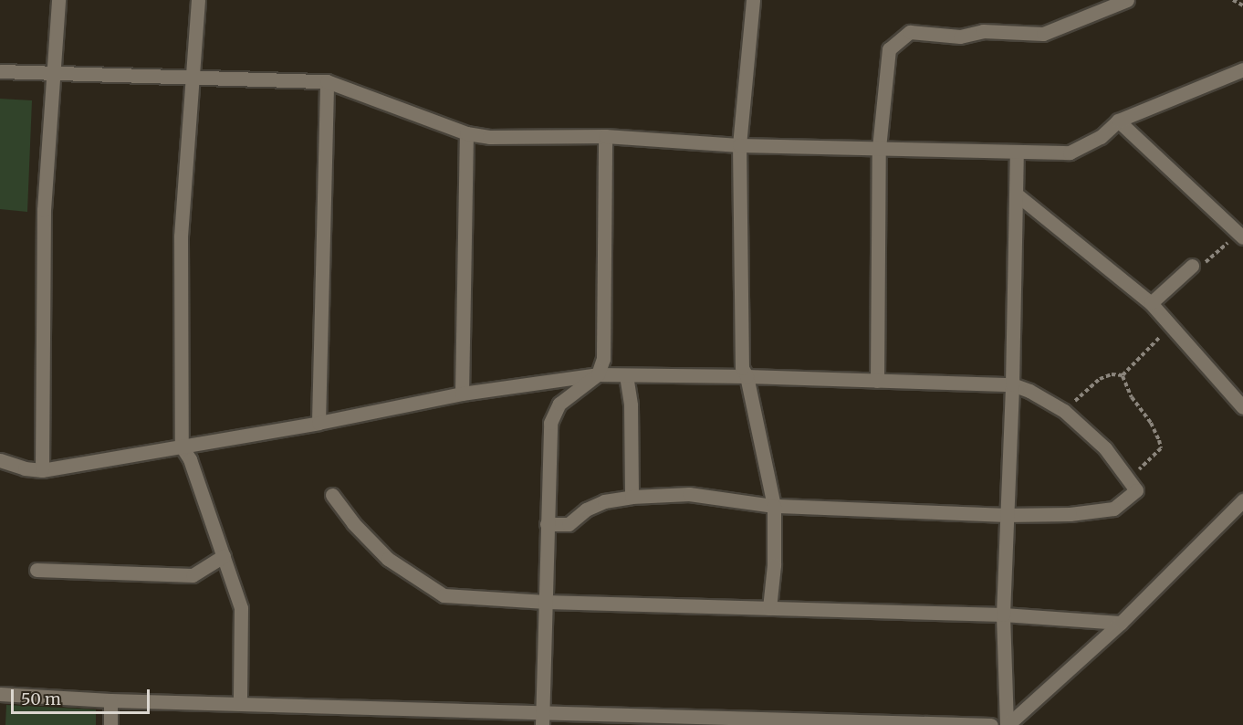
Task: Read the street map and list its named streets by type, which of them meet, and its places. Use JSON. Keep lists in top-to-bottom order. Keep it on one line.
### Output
{"scale_bar":"50 m"}
